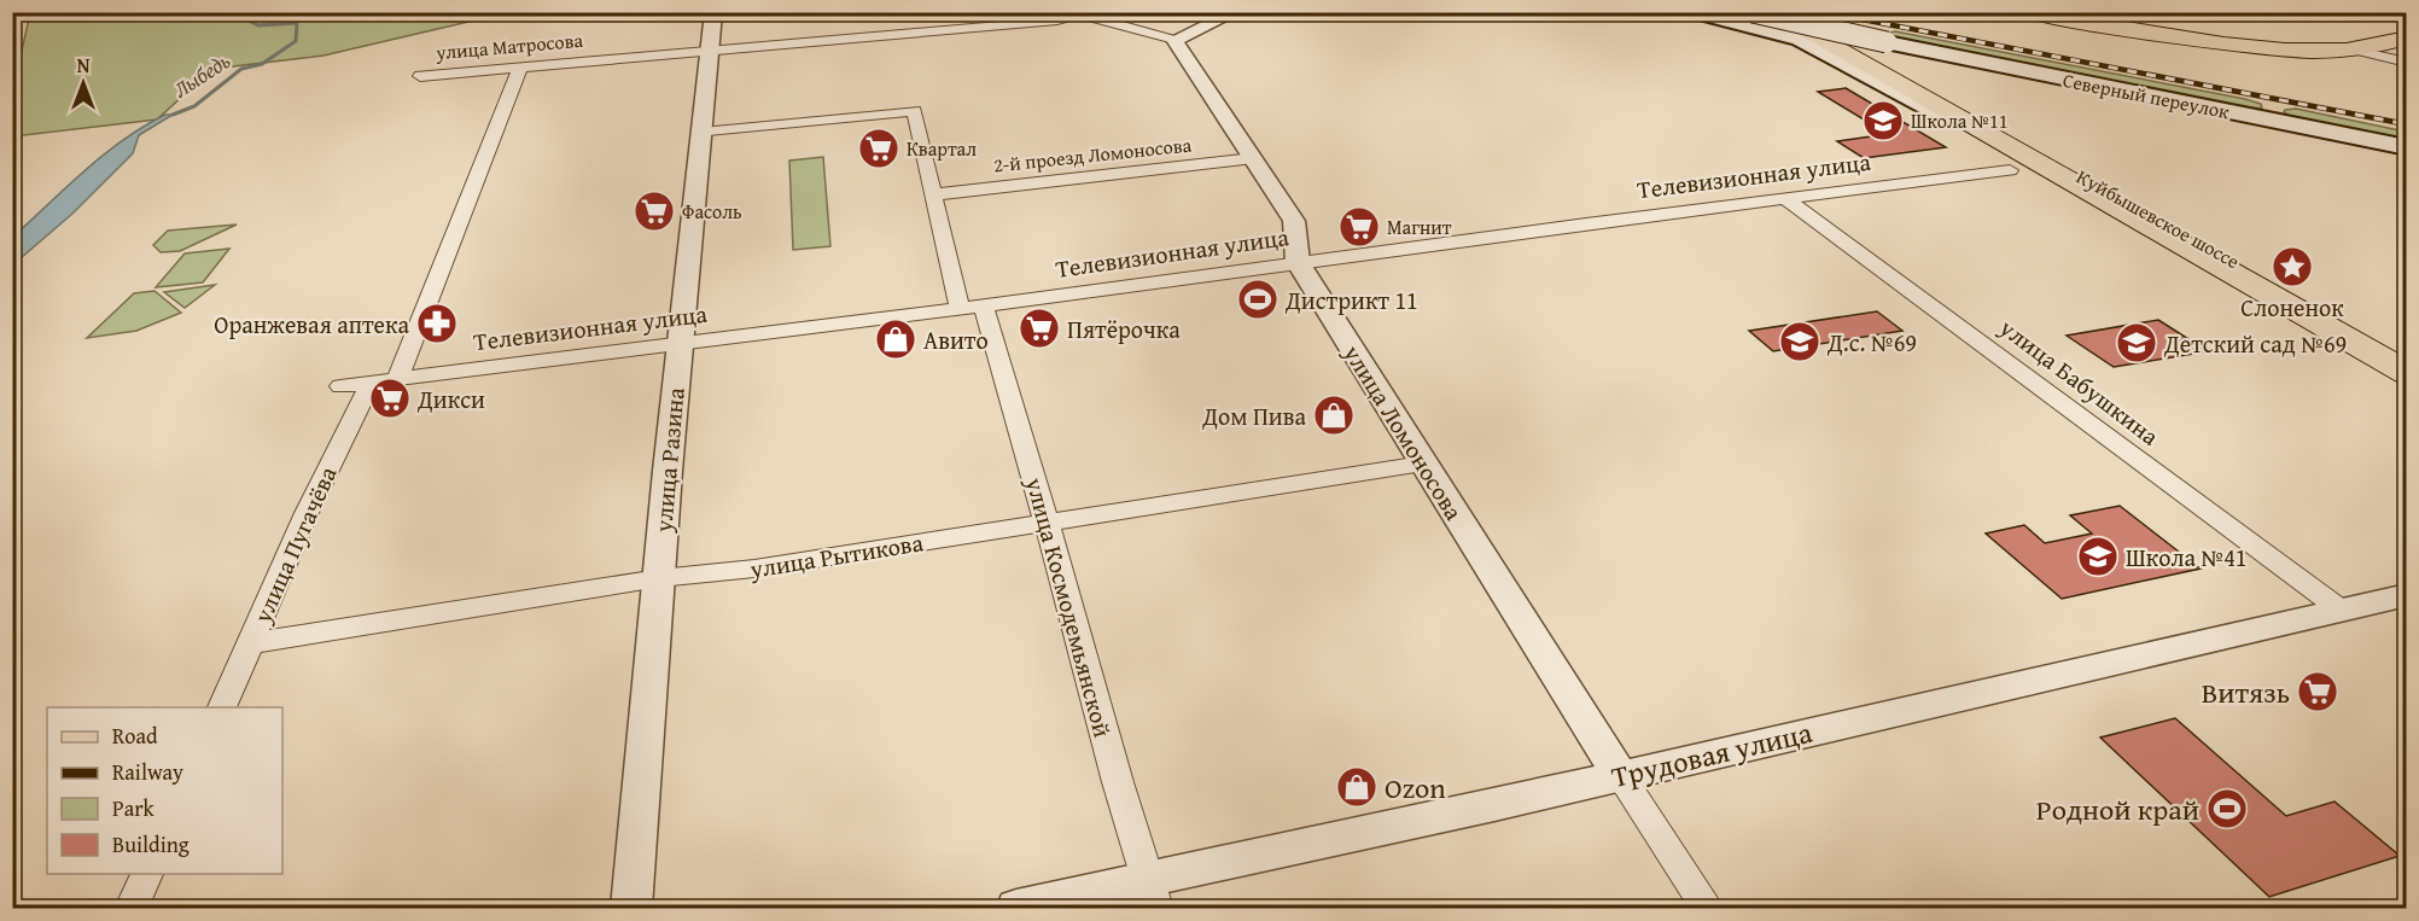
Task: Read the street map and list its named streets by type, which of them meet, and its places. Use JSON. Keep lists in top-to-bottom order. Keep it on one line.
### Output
{"streets":{"main road":["Северный переулок","Куйбышевское шоссе"],"street":["улица Матросова","2-й проезд Ломоносова","Телевизионная улица","улица Бабушкина","улица Ломоносова","улица Разина","улица Пугачёва","улица Рытикова","улица Космодемьянской","Трудовая улица"]},"crossings":[["улица Матросова","улица Разина"],["улица Матросова","улица Пугачёва"],["Северный переулок","Куйбышевское шоссе"],["2-й проезд Ломоносова","улица Ломоносова"],["2-й проезд Ломоносова","улица Космодемьянской"],["Телевизионная улица","Куйбышевское шоссе"],["Телевизионная улица","улица Бабушкина"],["Телевизионная улица","улица Ломоносова"],["Телевизионная улица","улица Разина"],["Телевизионная улица","улица Пугачёва"],["Телевизионная улица","улица Космодемьянской"],["улица Бабушкина","Трудовая улица"],["улица Ломоносова","улица Рытикова"],["улица Ломоносова","Трудовая улица"],["улица Разина","улица Рытикова"],["улица Разина","улица Космодемьянской"],["улица Пугачёва","улица Рытикова"],["улица Рытикова","улица Космодемьянской"],["улица Космодемьянской","Трудовая улица"]],"water":["Лыбедь"],"places":{"school or university":["Школа №11","Д.с. №69","Детский сад №69","Школа №41"],"supermarket":["Квартал","Фасоль","Магнит","Пятёрочка","Дикси","Витязь"],"place":["Слоненок"],"sports":["Дистрикт 11","Родной край"],"pharmacy":["Оранжевая аптека"],"shop":["Авито","Дом Пива","Ozon"]},"legend":["Road","Railway","Park","Building"],"north":"top"}
